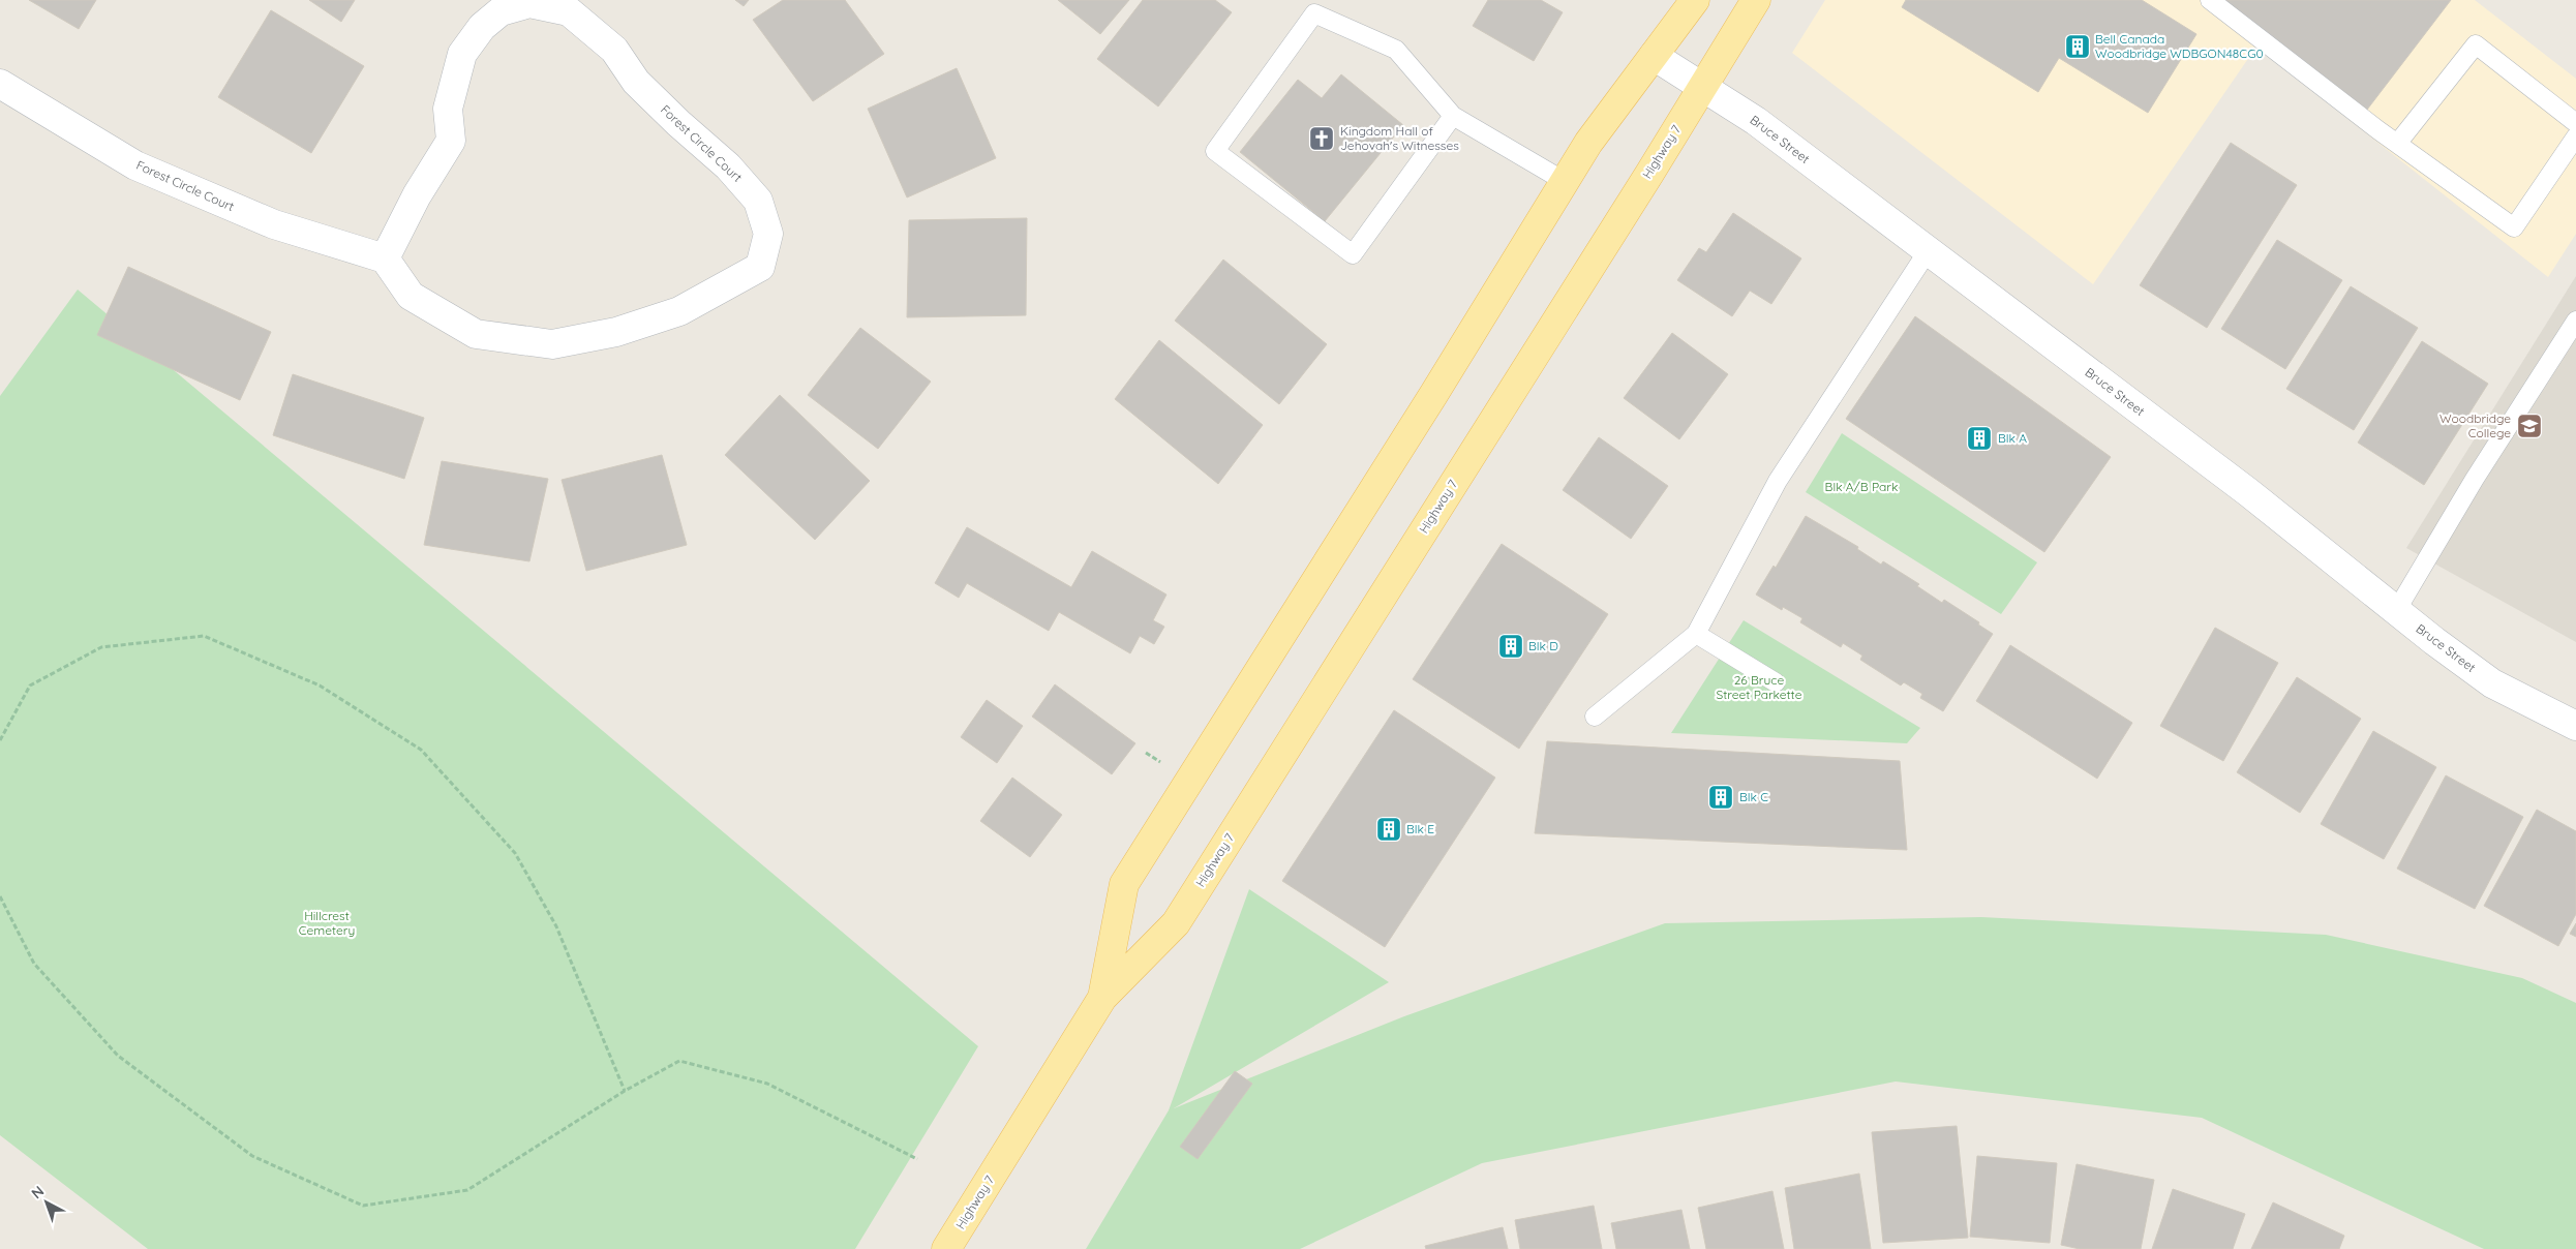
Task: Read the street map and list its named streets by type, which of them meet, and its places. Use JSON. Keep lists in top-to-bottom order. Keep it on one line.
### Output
{"streets":{"main road":["Highway 7"],"street":["Bruce Street","Forest Circle Court"]},"crossings":[["Bruce Street","Highway 7"]],"parks":["Blk A/B Park","26 Bruce Street Parkette","Hillcrest Cemetery"],"places":{"building":["Bell Canada Woodbridge WDBGON48CG0","Blk A","Blk D","Blk C","Blk E"],"church":["Kingdom Hall of Jehovah's Witnesses"],"school or university":["Woodbridge College"]},"north":"top left"}
